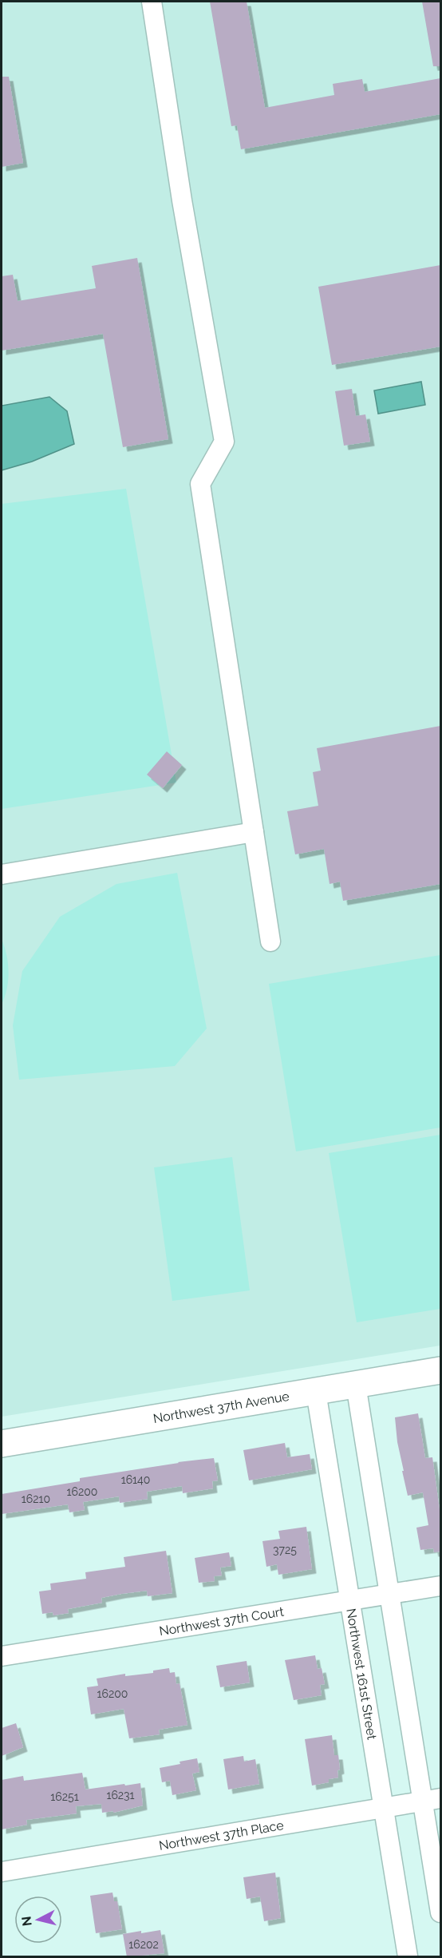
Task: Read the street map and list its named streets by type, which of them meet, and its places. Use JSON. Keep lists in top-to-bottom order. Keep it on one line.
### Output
{"streets":{"main road":["Northwest 37th Avenue"],"street":["Northwest 37th Court","Northwest 161st Street","Northwest 37th Place"]},"crossings":[["Northwest 37th Avenue","Northwest 161st Street"],["Northwest 37th Court","Northwest 161st Street"],["Northwest 161st Street","Northwest 37th Place"]],"house_numbers":["16140","16200","16210","3725","16200","16231","16251","16202"],"north":"left"}
